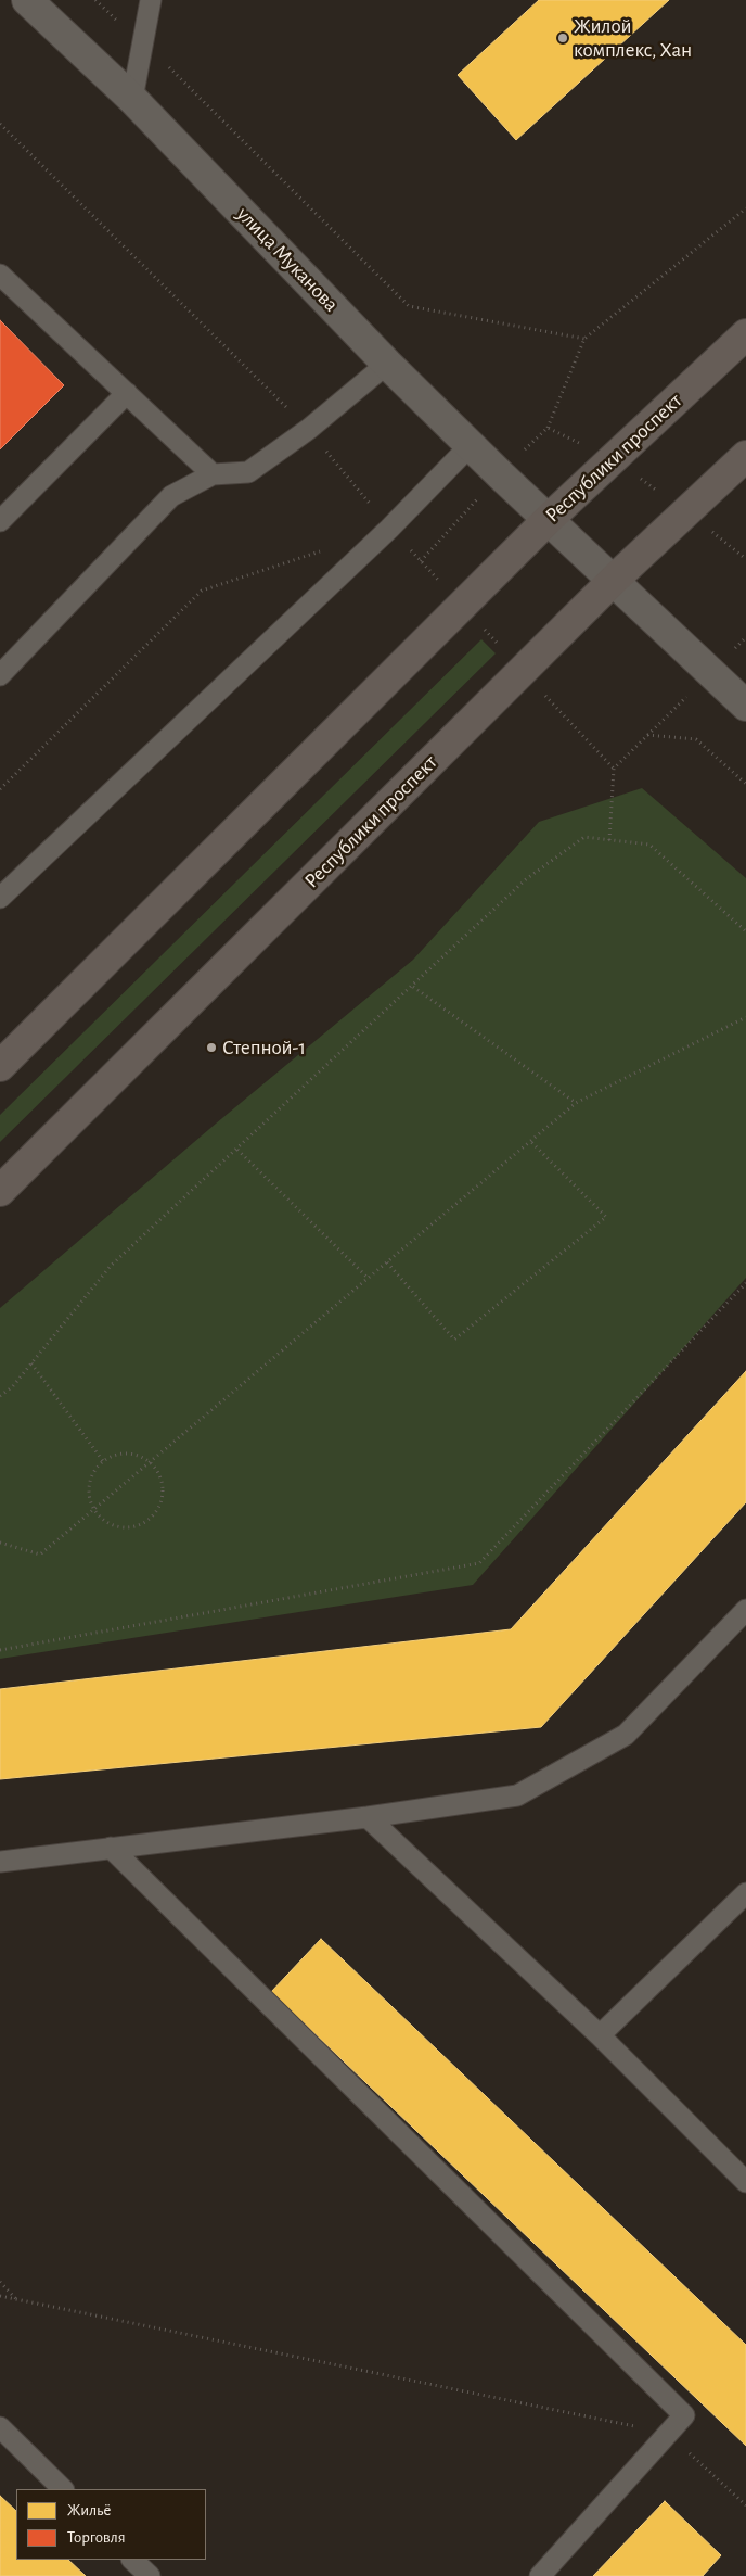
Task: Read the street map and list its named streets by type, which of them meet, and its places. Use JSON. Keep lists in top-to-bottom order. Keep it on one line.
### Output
{"streets":{"highway":["Республики проспект"],"main road":["улица Муканова"]},"crossings":[["улица Муканова","Республики проспект"]],"places":["Жилой комплекс, Хан","Степной-1"],"legend":["Жильё","Торговля"]}
